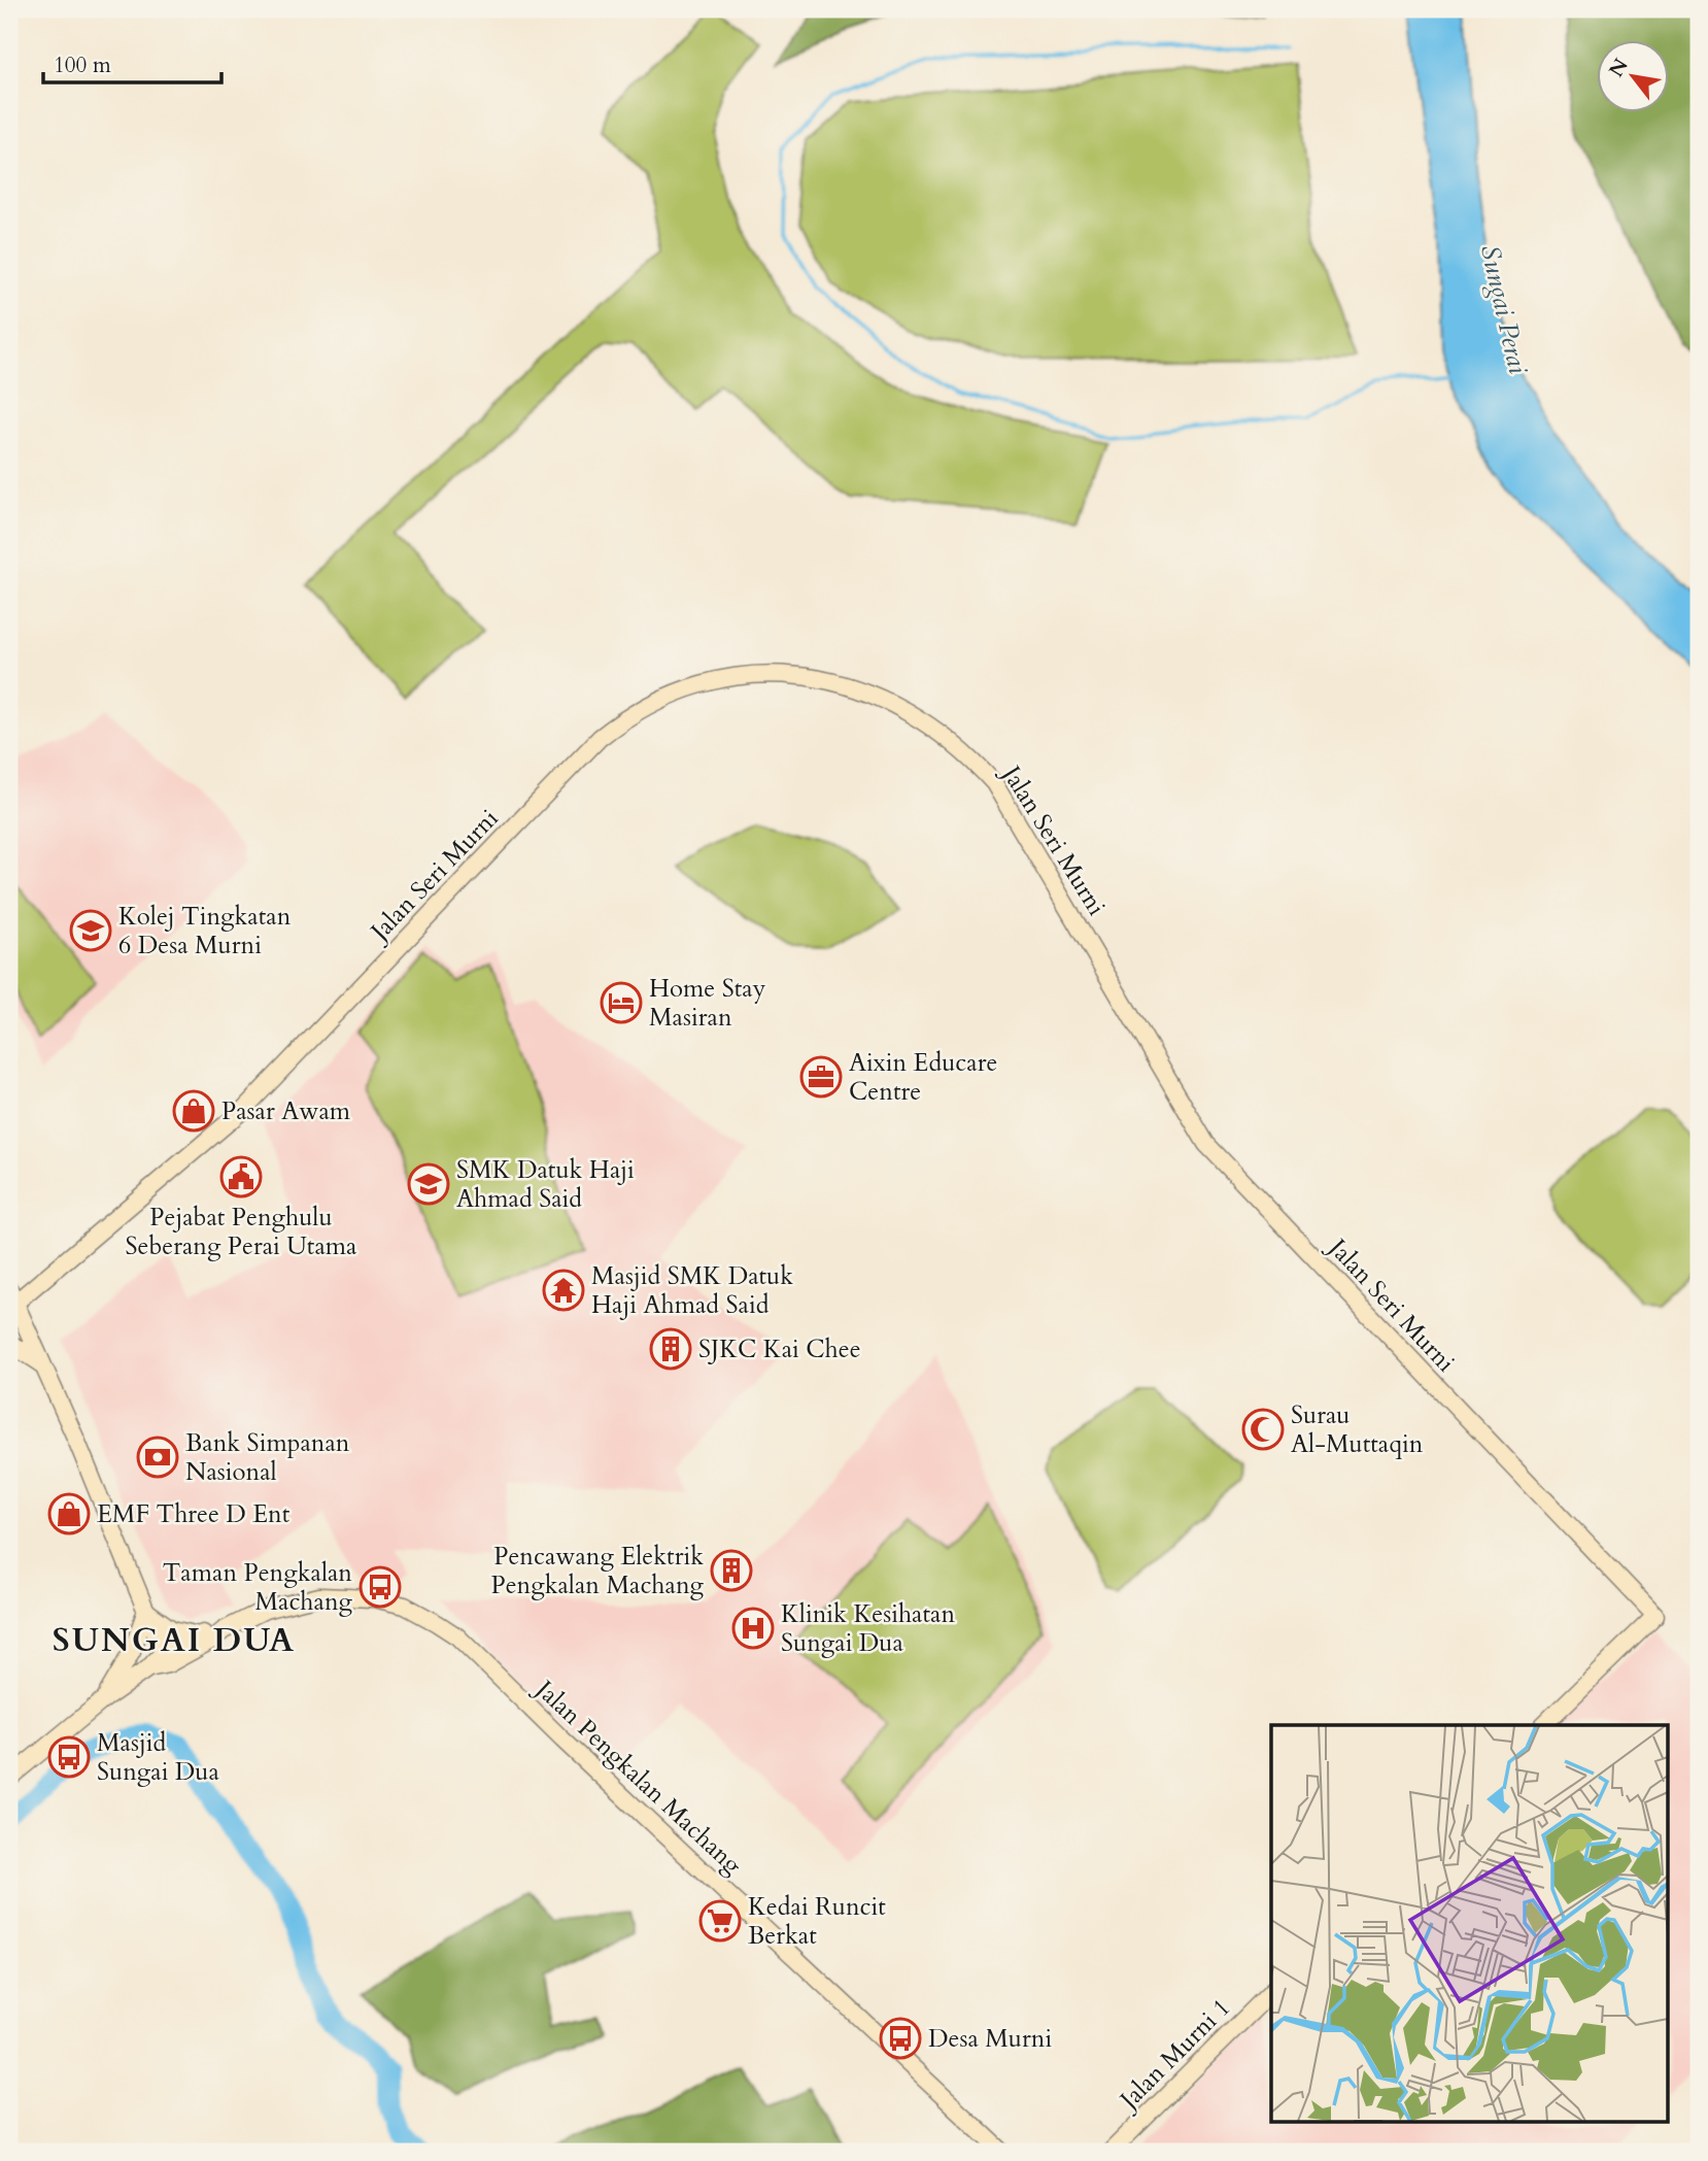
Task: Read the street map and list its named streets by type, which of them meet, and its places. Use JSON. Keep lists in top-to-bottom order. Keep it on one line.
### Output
{"streets":{"street":["Jalan Seri Murni","Jalan Pengkalan Machang","Jalan Murni 1"]},"districts":["SUNGAI DUA"],"water":["Sungai Perai"],"places":{"school or university":["Kolej Tingkatan 6 Desa Murni","SMK Datuk Haji Ahmad Said"],"hotel":["Home Stay Masiran"],"office":["Aixin Educare Centre"],"shop":["Pasar Awam","EMF Three D Ent"],"public building":["Pejabat Penghulu Seberang Perai Utama"],"temple":["Masjid SMK Datuk Haji Ahmad Said"],"building":["SJKC Kai Chee","Pencawang Elektrik Pengkalan Machang"],"mosque":["Surau Al-Muttaqin"],"bank":["Bank Simpanan Nasional"],"bus stop":["Taman Pengkalan Machang","Masjid Sungai Dua","Desa Murni"],"hospital":["Klinik Kesihatan Sungai Dua"],"supermarket":["Kedai Runcit Berkat"]},"scale_bar":"100 m","north":"top left"}
